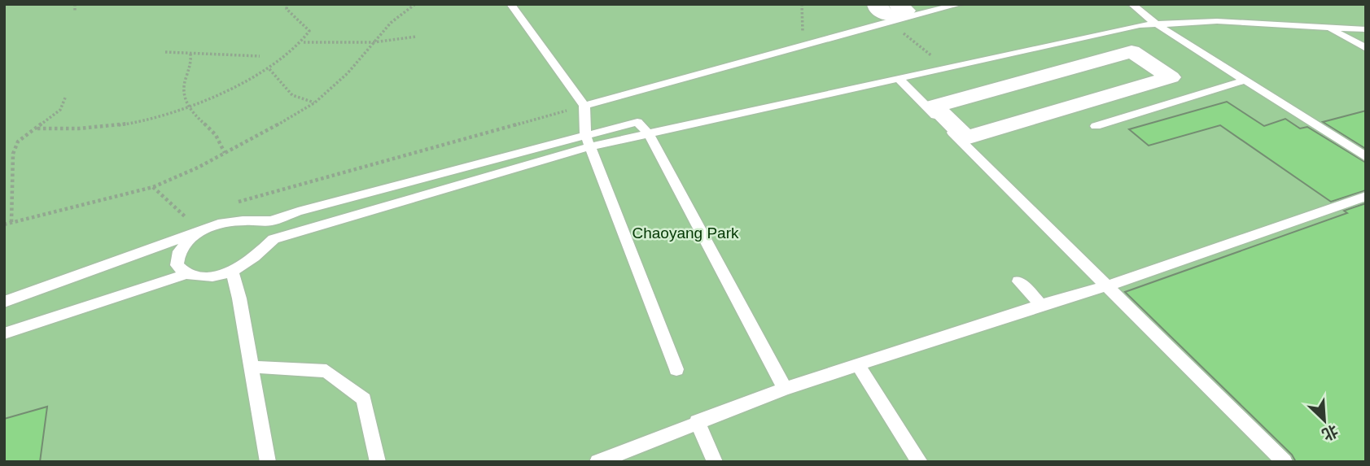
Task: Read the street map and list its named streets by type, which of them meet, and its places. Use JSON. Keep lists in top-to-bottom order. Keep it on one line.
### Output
{"parks":["Chaoyang Park"],"north":"bottom right"}
